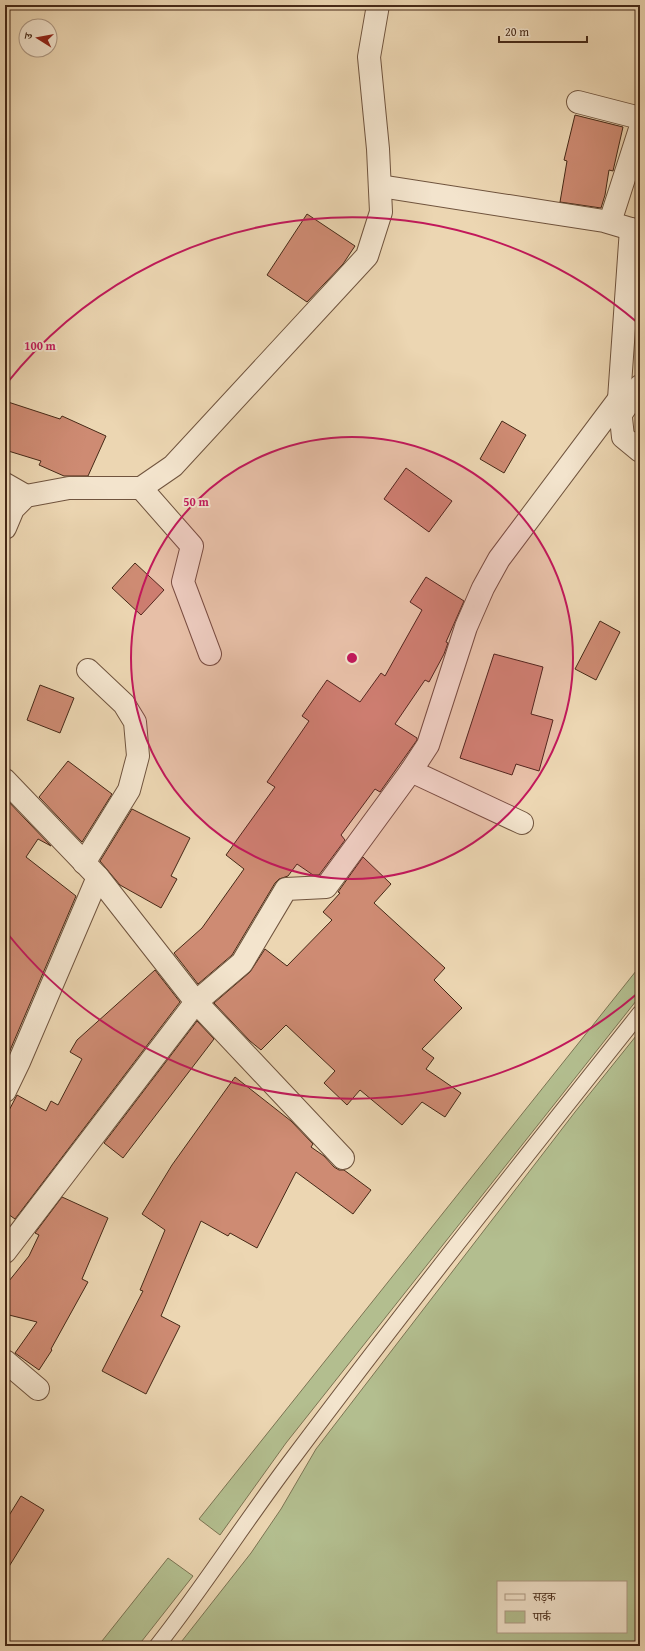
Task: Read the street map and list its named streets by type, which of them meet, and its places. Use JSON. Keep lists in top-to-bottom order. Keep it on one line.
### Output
{"legend":["सड़क","पार्क"],"scale_bar":"20 m","north":"left","rings":["100 m","50 m"]}
